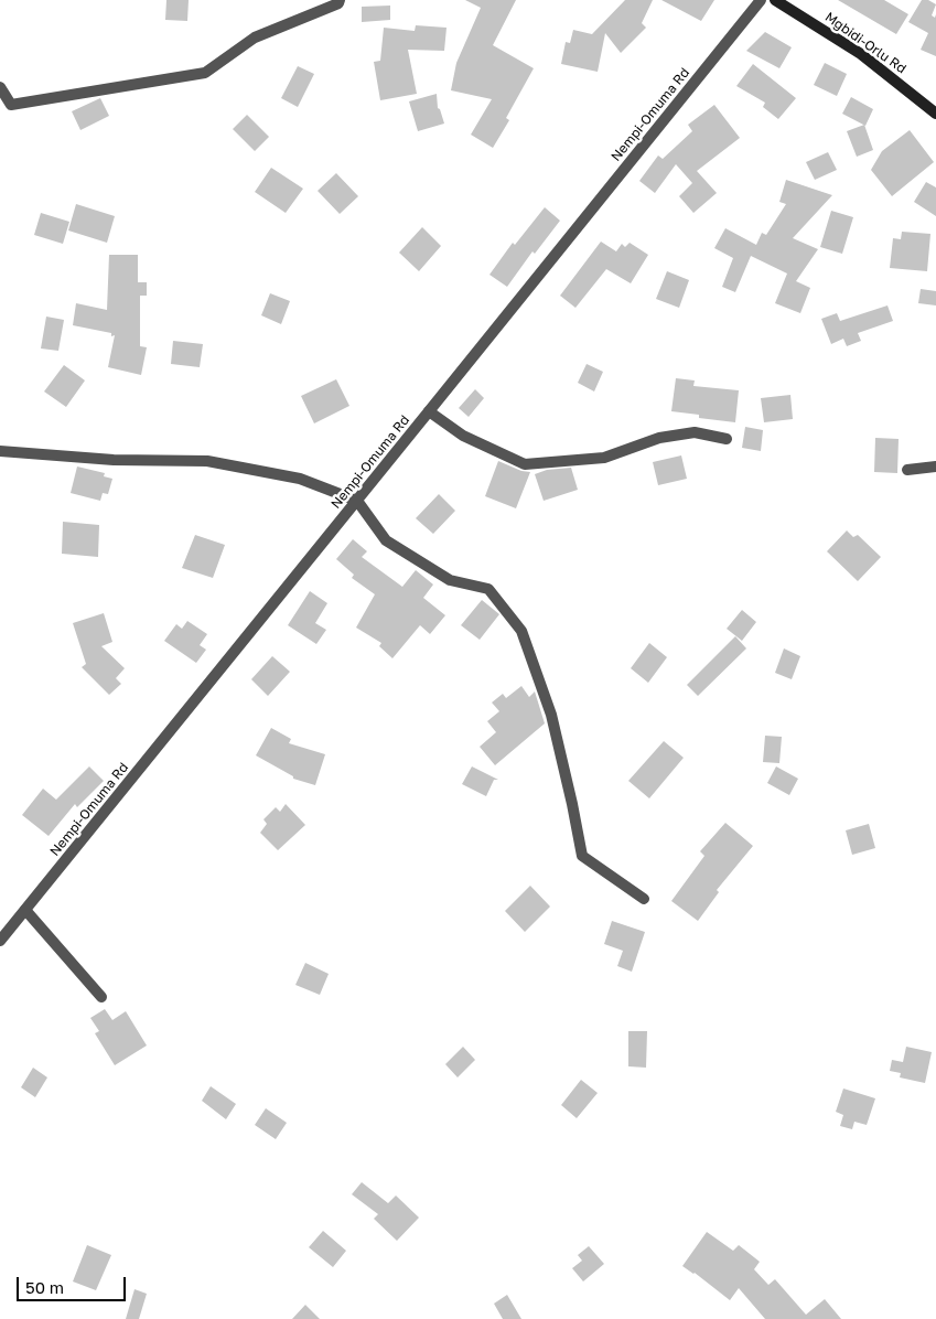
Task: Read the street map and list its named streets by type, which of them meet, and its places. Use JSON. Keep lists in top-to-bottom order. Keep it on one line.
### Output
{"streets":{"main road":["Mgbidi-Orlu Rd"],"street":["Nempi-Omuma Rd"]},"scale_bar":"50 m"}
